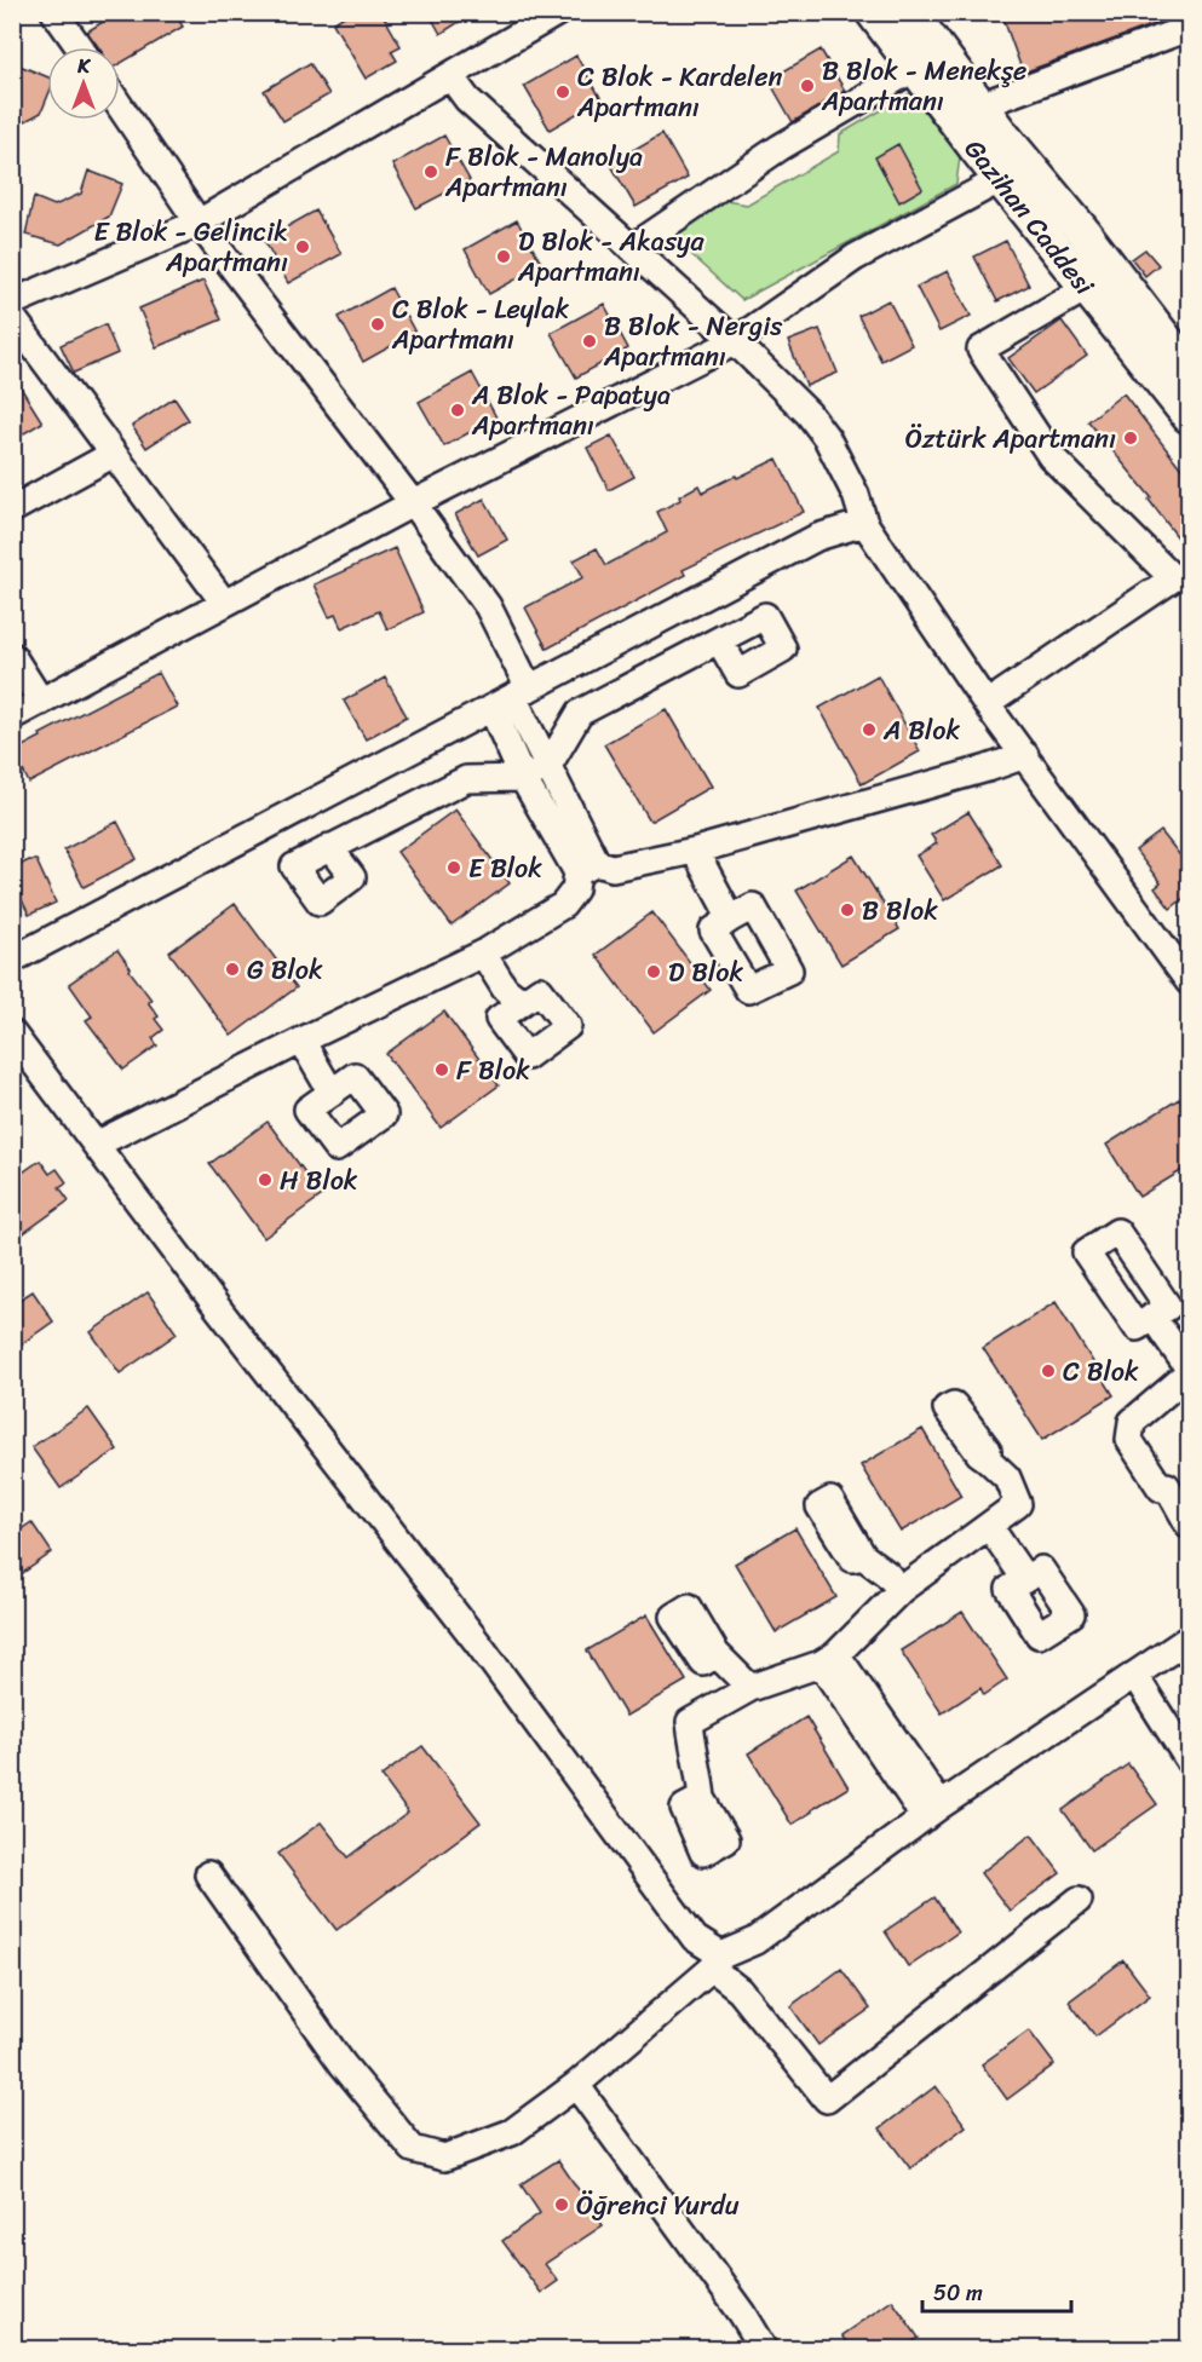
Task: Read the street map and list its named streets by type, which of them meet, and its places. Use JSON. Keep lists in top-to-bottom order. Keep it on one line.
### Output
{"streets":{"main road":["Gazihan Caddesi"]},"places":["B Blok - Menekşe Apartmanı","C Blok - Kardelen Apartmanı","F Blok - Manolya Apartmanı","E Blok - Gelincik Apartmanı","D Blok - Akasya Apartmanı","C Blok - Leylak Apartmanı","B Blok - Nergis Apartmanı","A Blok - Papatya Apartmanı","Öztürk Apartmanı","A Blok","E Blok","B Blok","G Blok","D Blok","F Blok","H Blok","C Blok","Öğrenci Yurdu"],"scale_bar":"50 m","north":"top"}
